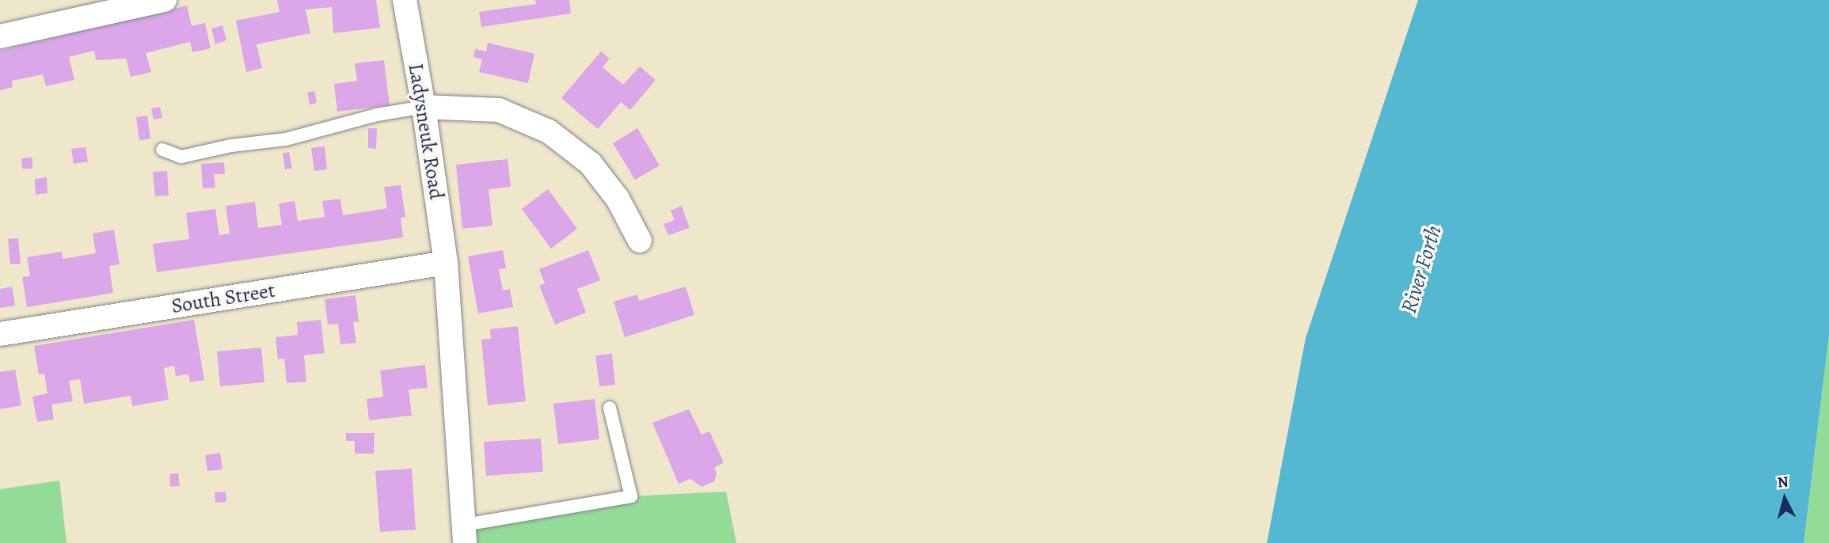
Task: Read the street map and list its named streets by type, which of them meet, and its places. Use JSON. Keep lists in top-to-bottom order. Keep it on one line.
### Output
{"streets":{"street":["Ladysneuk Road","South Street"]},"crossings":[["Ladysneuk Road","South Street"]],"water":["River Forth"],"north":"top"}
